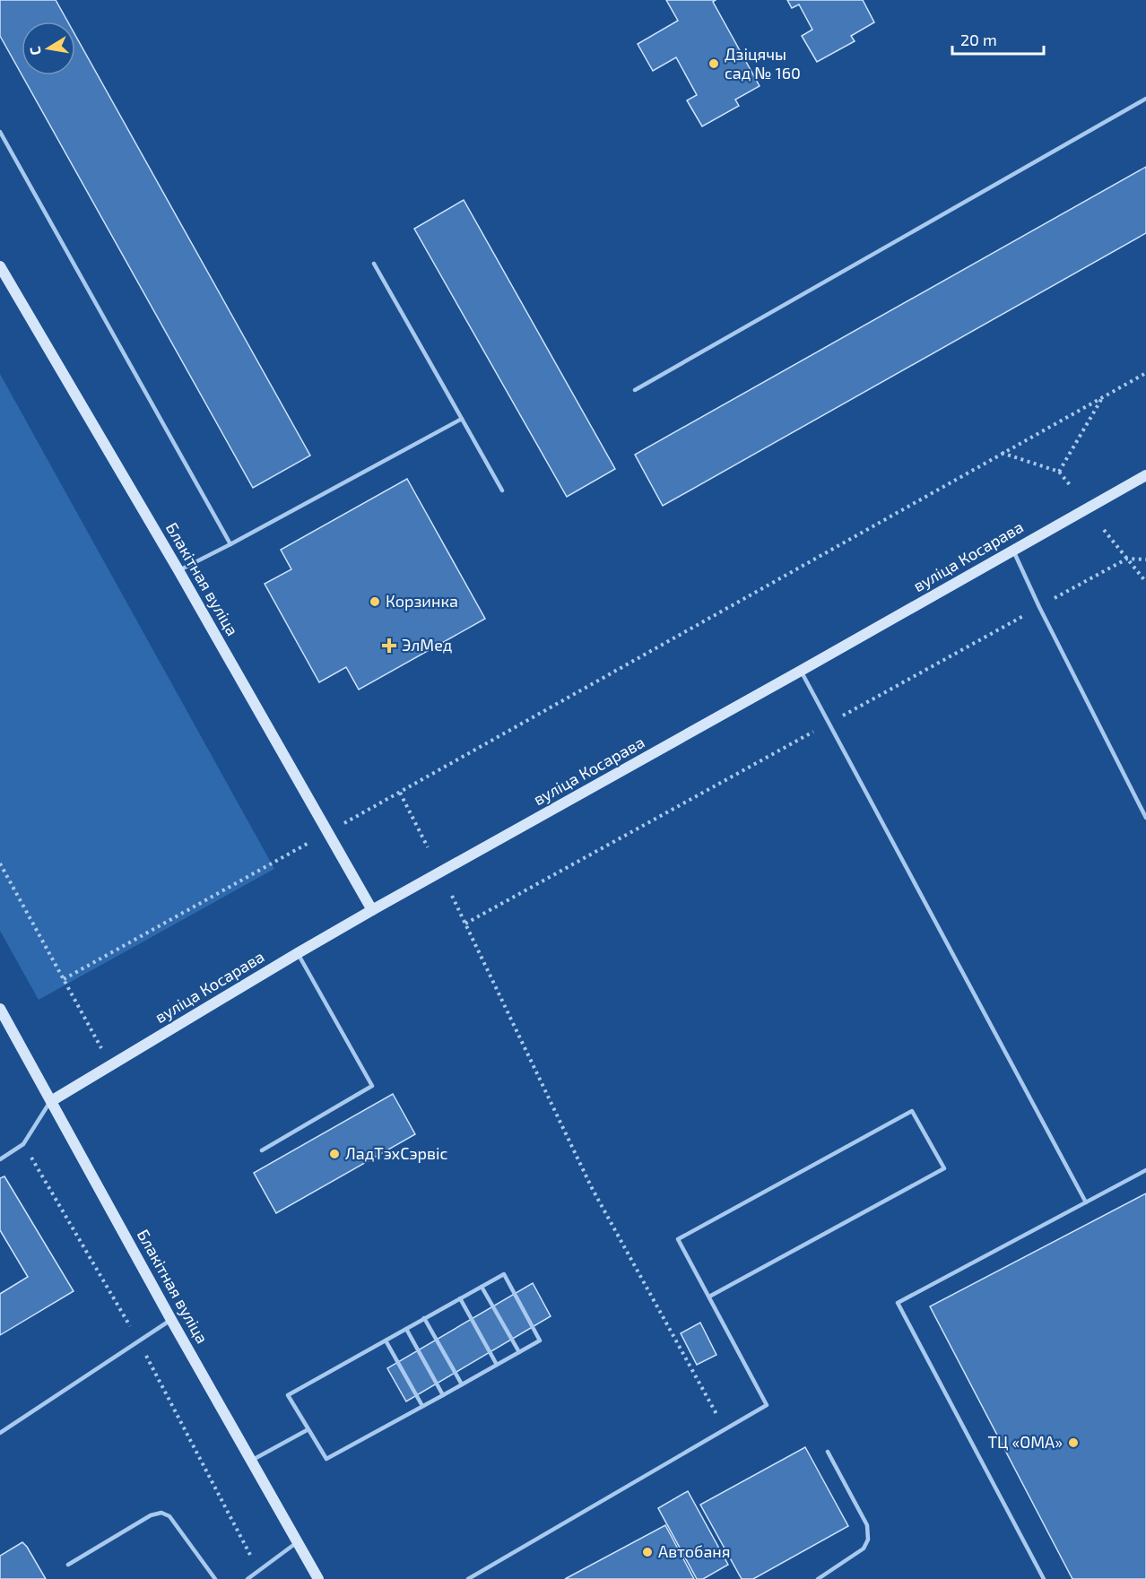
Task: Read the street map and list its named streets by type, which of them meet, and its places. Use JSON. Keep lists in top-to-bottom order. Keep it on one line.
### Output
{"streets":{"street":["вуліца Косарава","Блакітная вуліца"]},"crossings":[["вуліца Косарава","Блакітная вуліца"]],"places":{"other":["Дзіцячы сад № 160","Корзинка","ЛадТэхСэрвіс","ТЦ «ОМА»","Автобаня"],"health":["ЭлМед"]},"scale_bar":"20 m","north":"left"}
